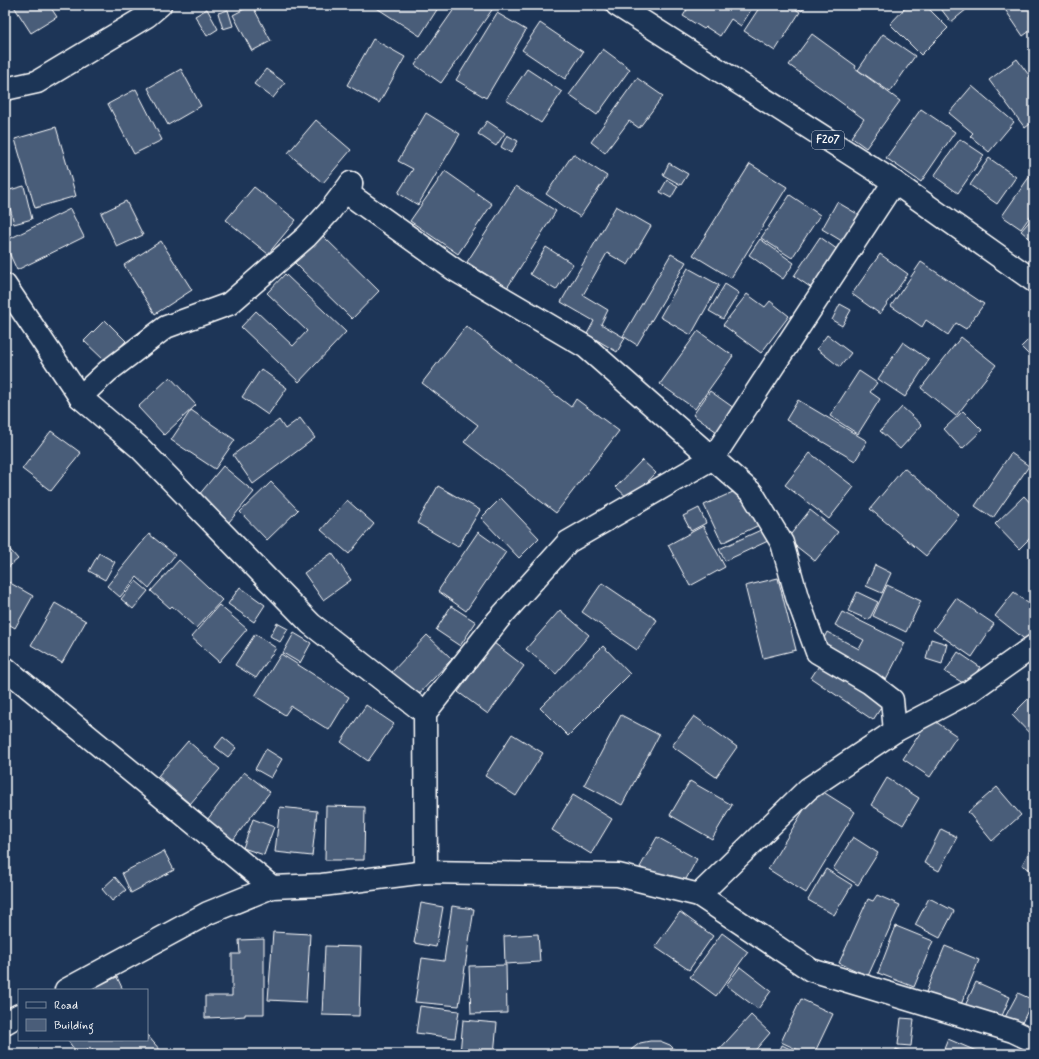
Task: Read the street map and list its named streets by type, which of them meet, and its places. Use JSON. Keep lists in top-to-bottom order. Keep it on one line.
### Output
{"streets":{"street":["F207"]},"legend":["Road","Building"]}
